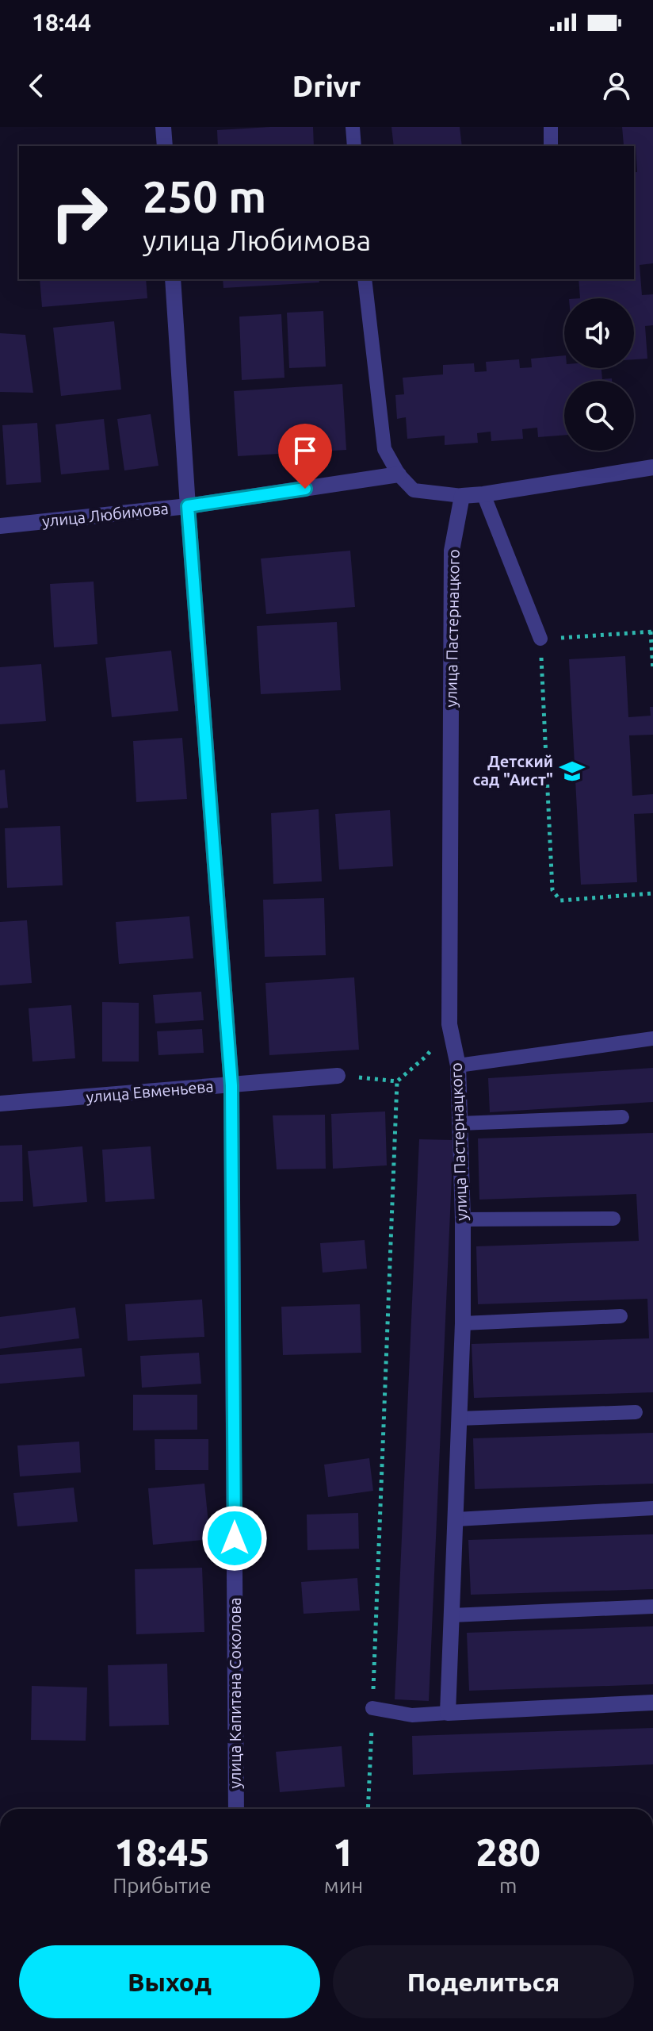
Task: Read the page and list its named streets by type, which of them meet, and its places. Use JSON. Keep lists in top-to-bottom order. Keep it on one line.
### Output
{"streets":{"street":["улица Любимова","улица Пастернацкого","улица Евменьева","улица Капитана Соколова"]},"crossings":[["улица Любимова","улица Капитана Соколова"],["улица Евменьева","улица Капитана Соколова"]],"places":{"school or university":["Детский сад \"Аист\""]},"page":{"status":"18:44","header":"Drivr","turn":["250 m","улица Любимова"],"eta":["18:45","Прибытие","1","мин","280","m"],"buttons":["Выход","Поделиться"]}}
